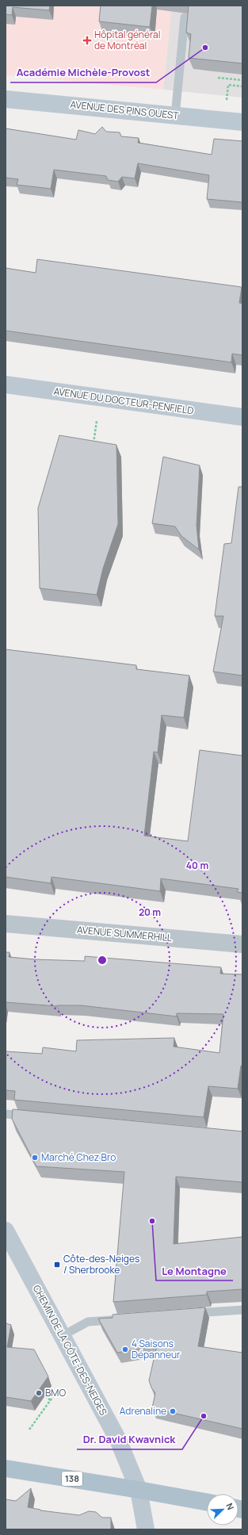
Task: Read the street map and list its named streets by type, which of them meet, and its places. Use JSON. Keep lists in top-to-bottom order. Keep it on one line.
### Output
{"streets":{"main road":["AVENUE DES PINS OUEST","AVENUE DU DOCTEUR-PENFIELD","CHEMIN DE LA CÔTE-DES-NEIGES","138"],"street":["AVENUE SUMMERHILL"]},"crossings":[["CHEMIN DE LA CÔTE-DES-NEIGES","138"]],"places":{"health":["Hôpital général de Montréal"],"other":["Académie Michèle-Provost","Marché Chez Bro","Le Montagne","4 Saisons Dépanneur","BMO","Adrenaline","Dr. David Kwavnick"],"transit":["Côte-des-Neiges / Sherbrooke"]},"north":"top right","rings":["40 m","20 m"]}
